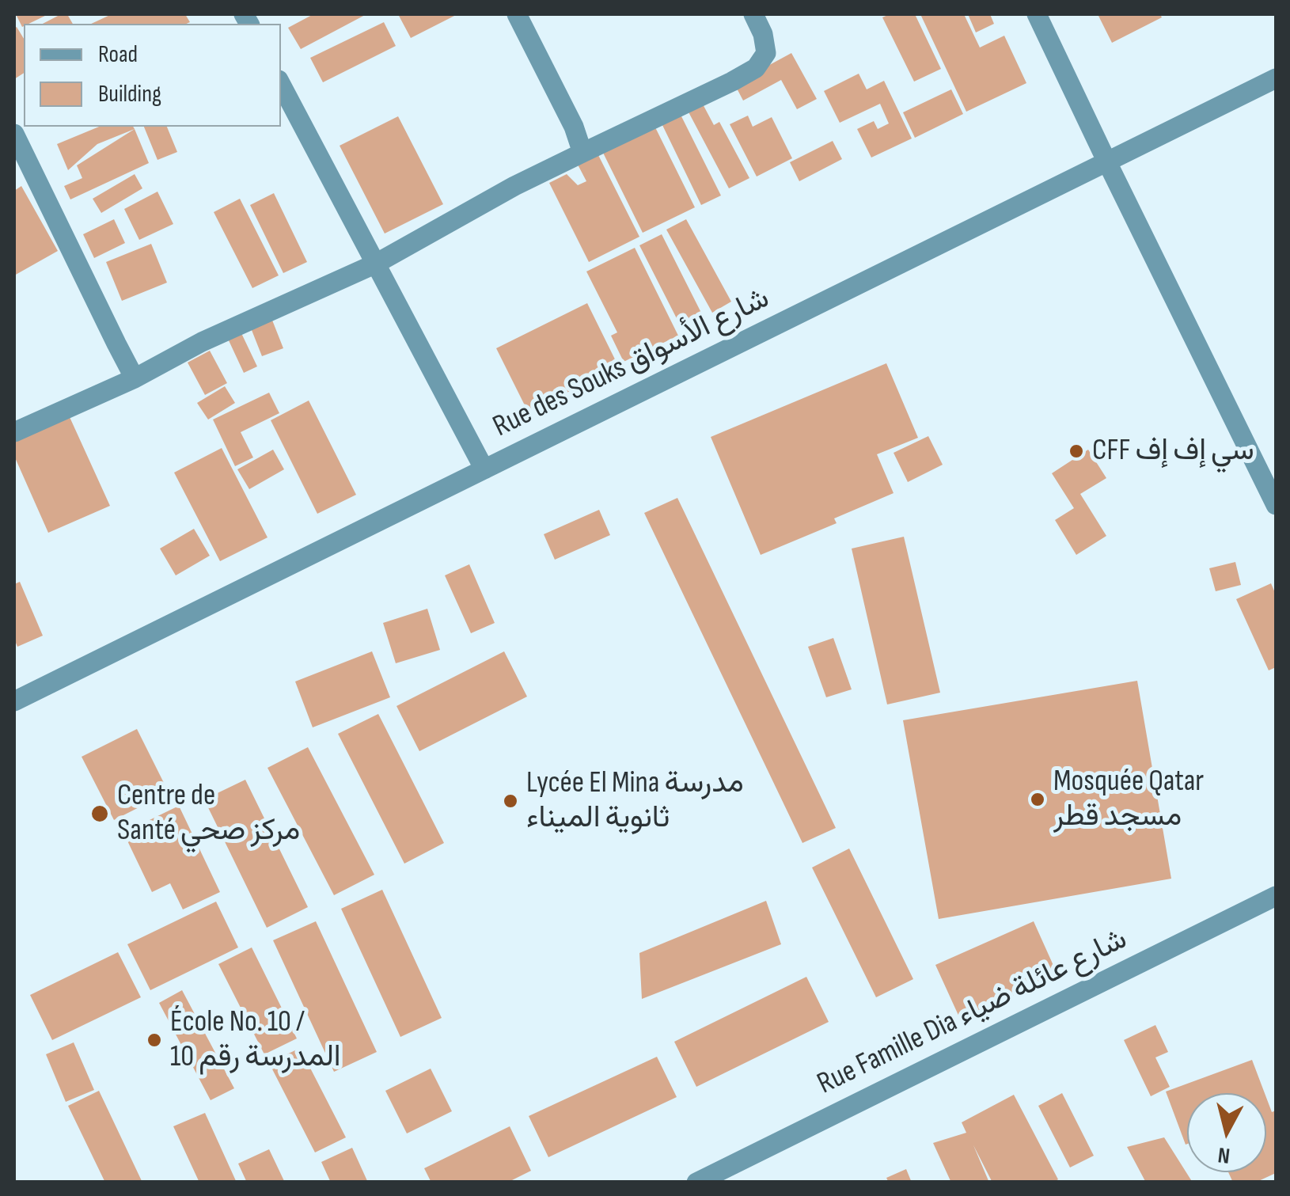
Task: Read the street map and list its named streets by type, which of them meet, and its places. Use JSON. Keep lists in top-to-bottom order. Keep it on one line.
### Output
{"streets":{"street":["Rue des Souks شارع الأسواق","Rue Famille Dia شارع عائلة ضياء"]},"places":["CFF سي إف إف","Mosquée Qatar مسجد قطر","Lycée El Mina مدرسة ثانوية الميناء","Centre de Santé مركز صحي","École No. 10 / المدرسة رقم 10"],"legend":["Road","Building"],"north":"bottom"}
